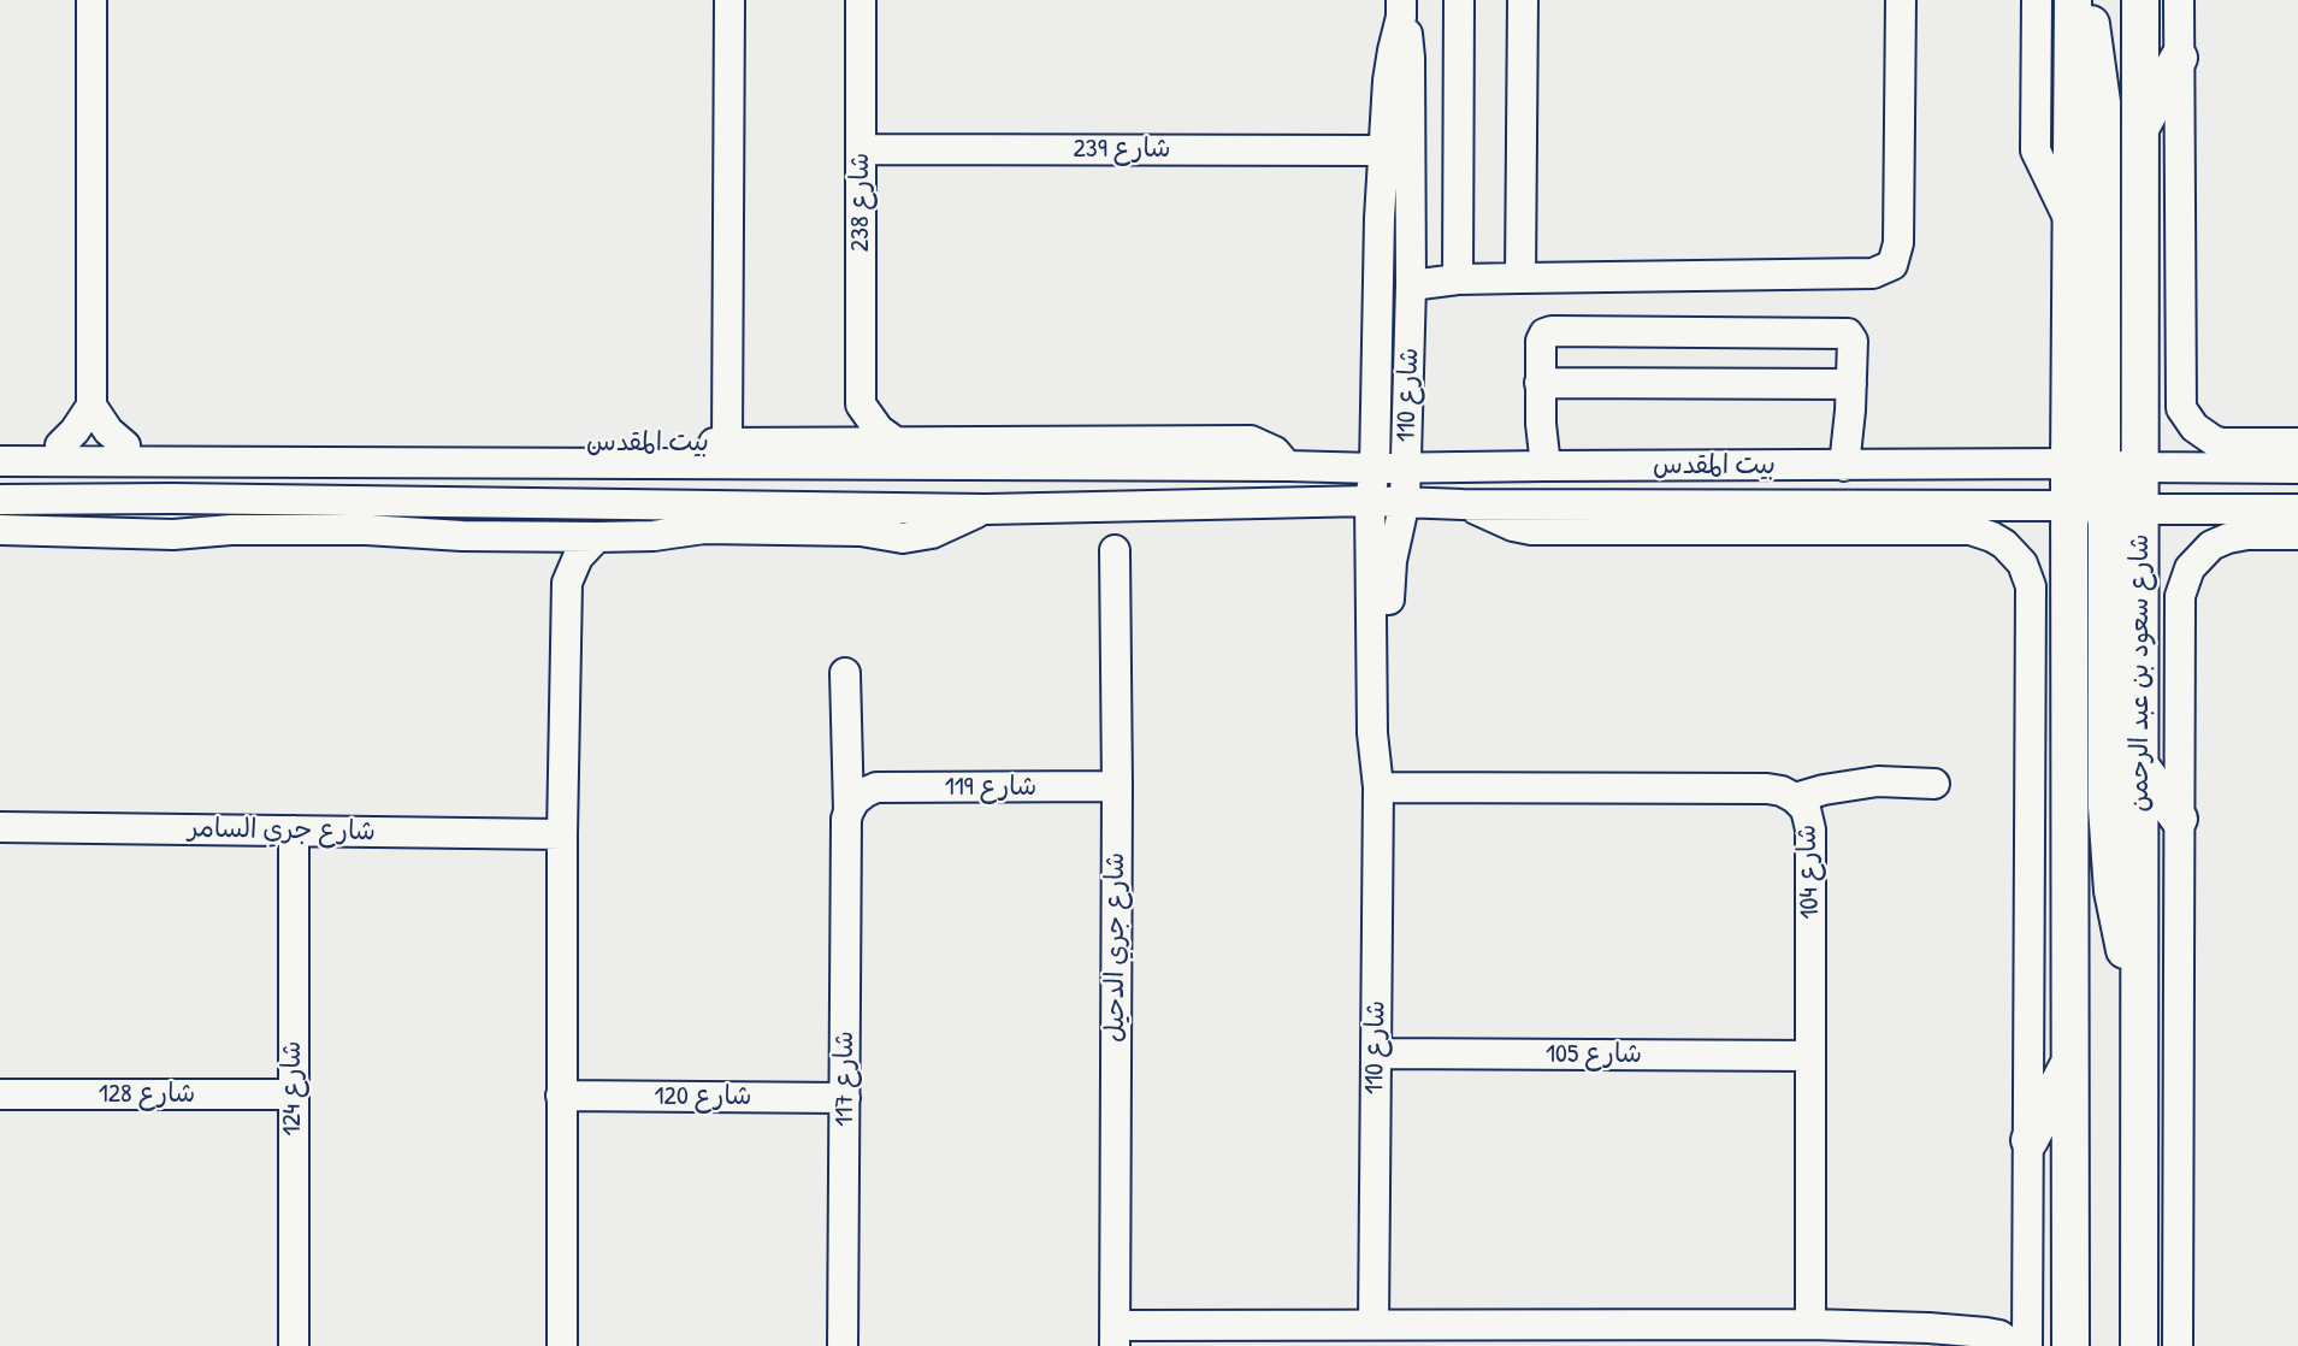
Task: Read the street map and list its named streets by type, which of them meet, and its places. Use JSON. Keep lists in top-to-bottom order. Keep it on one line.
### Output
{"streets":{"main road":["شارع سعود بن عبد الرحمن"],"street":["شارع 239","شارع 238","شارع 110","بيت المقدس","شارع 119","شارع جري السامر","شارع 104","شارع جري الدحيل","شارع 105","شارع 117","شارع 124","شارع 128","شارع 120"]},"crossings":[["شارع 239","شارع 238"],["شارع 239","شارع 110"],["شارع 110","بيت المقدس"],["شارع 110","شارع 104"],["شارع 110","شارع 105"],["بيت المقدس","شارع سعود بن عبد الرحمن"],["شارع 119","شارع جري الدحيل"],["شارع 119","شارع 117"],["شارع جري السامر","شارع 124"],["شارع 104","شارع 105"],["شارع 117","شارع 120"],["شارع 124","شارع 128"]]}
